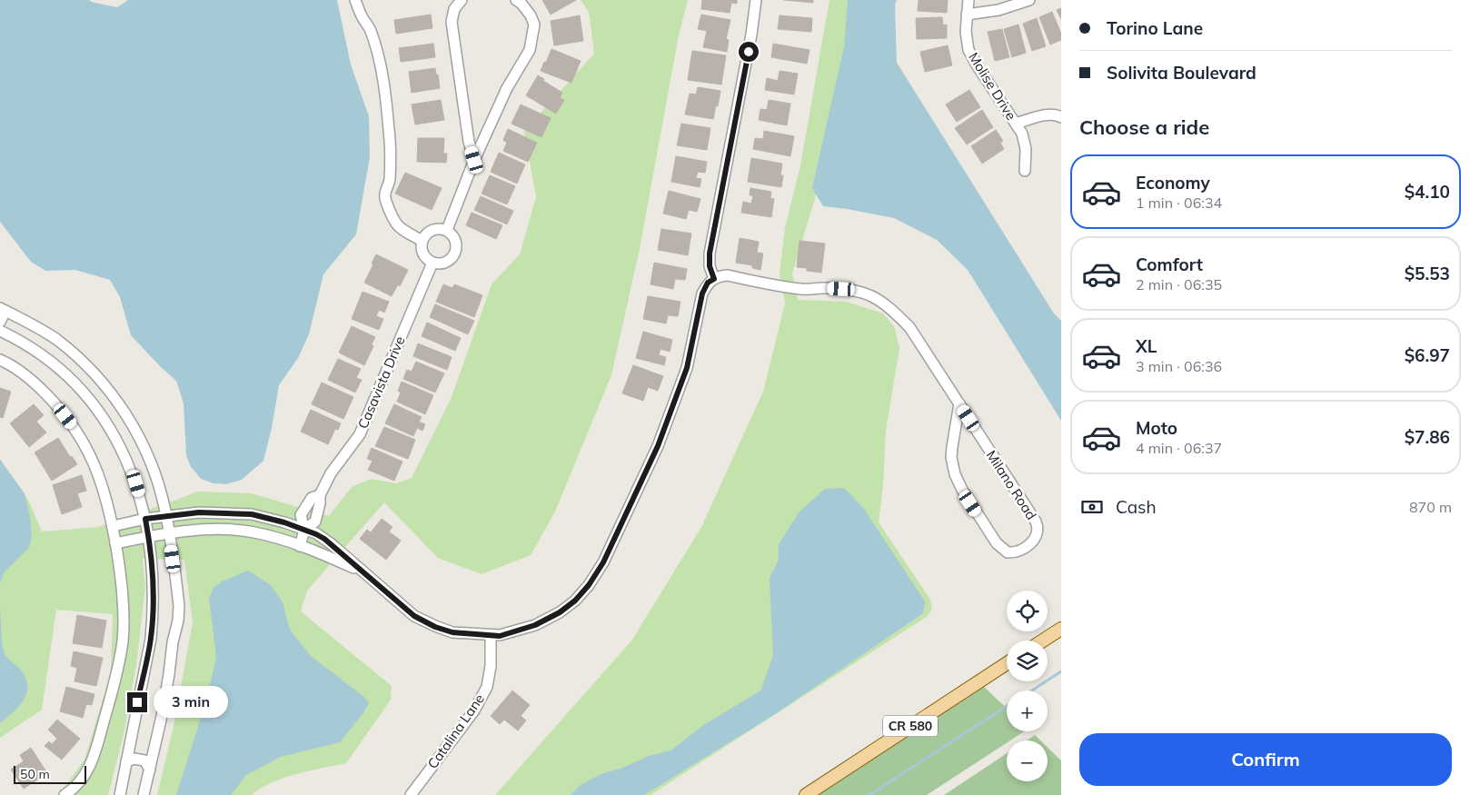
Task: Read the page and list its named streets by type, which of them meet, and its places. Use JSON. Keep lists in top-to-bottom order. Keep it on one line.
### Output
{"streets":{"main road":["CR 580"],"street":["Molise Drive","Casavista Drive","Milano Road","Catalina Lane"]},"scale_bar":"50 m","page":{"banner":["Torino Lane","Solivita Boulevard"],"heading":"Choose a ride","list":[{"name":"Economy","note":"1 min · 06:34","value":"$4.10"},{"name":"Comfort","note":"2 min · 06:35","value":"$5.53"},{"name":"XL","note":"3 min · 06:36","value":"$6.97"},{"name":"Moto","note":"4 min · 06:37","value":"$7.86"}],"pay":["Cash","870 m"],"map_buttons":["+","−"],"bubble":"3 min","buttons":"Confirm","scale":"50 m"}}
